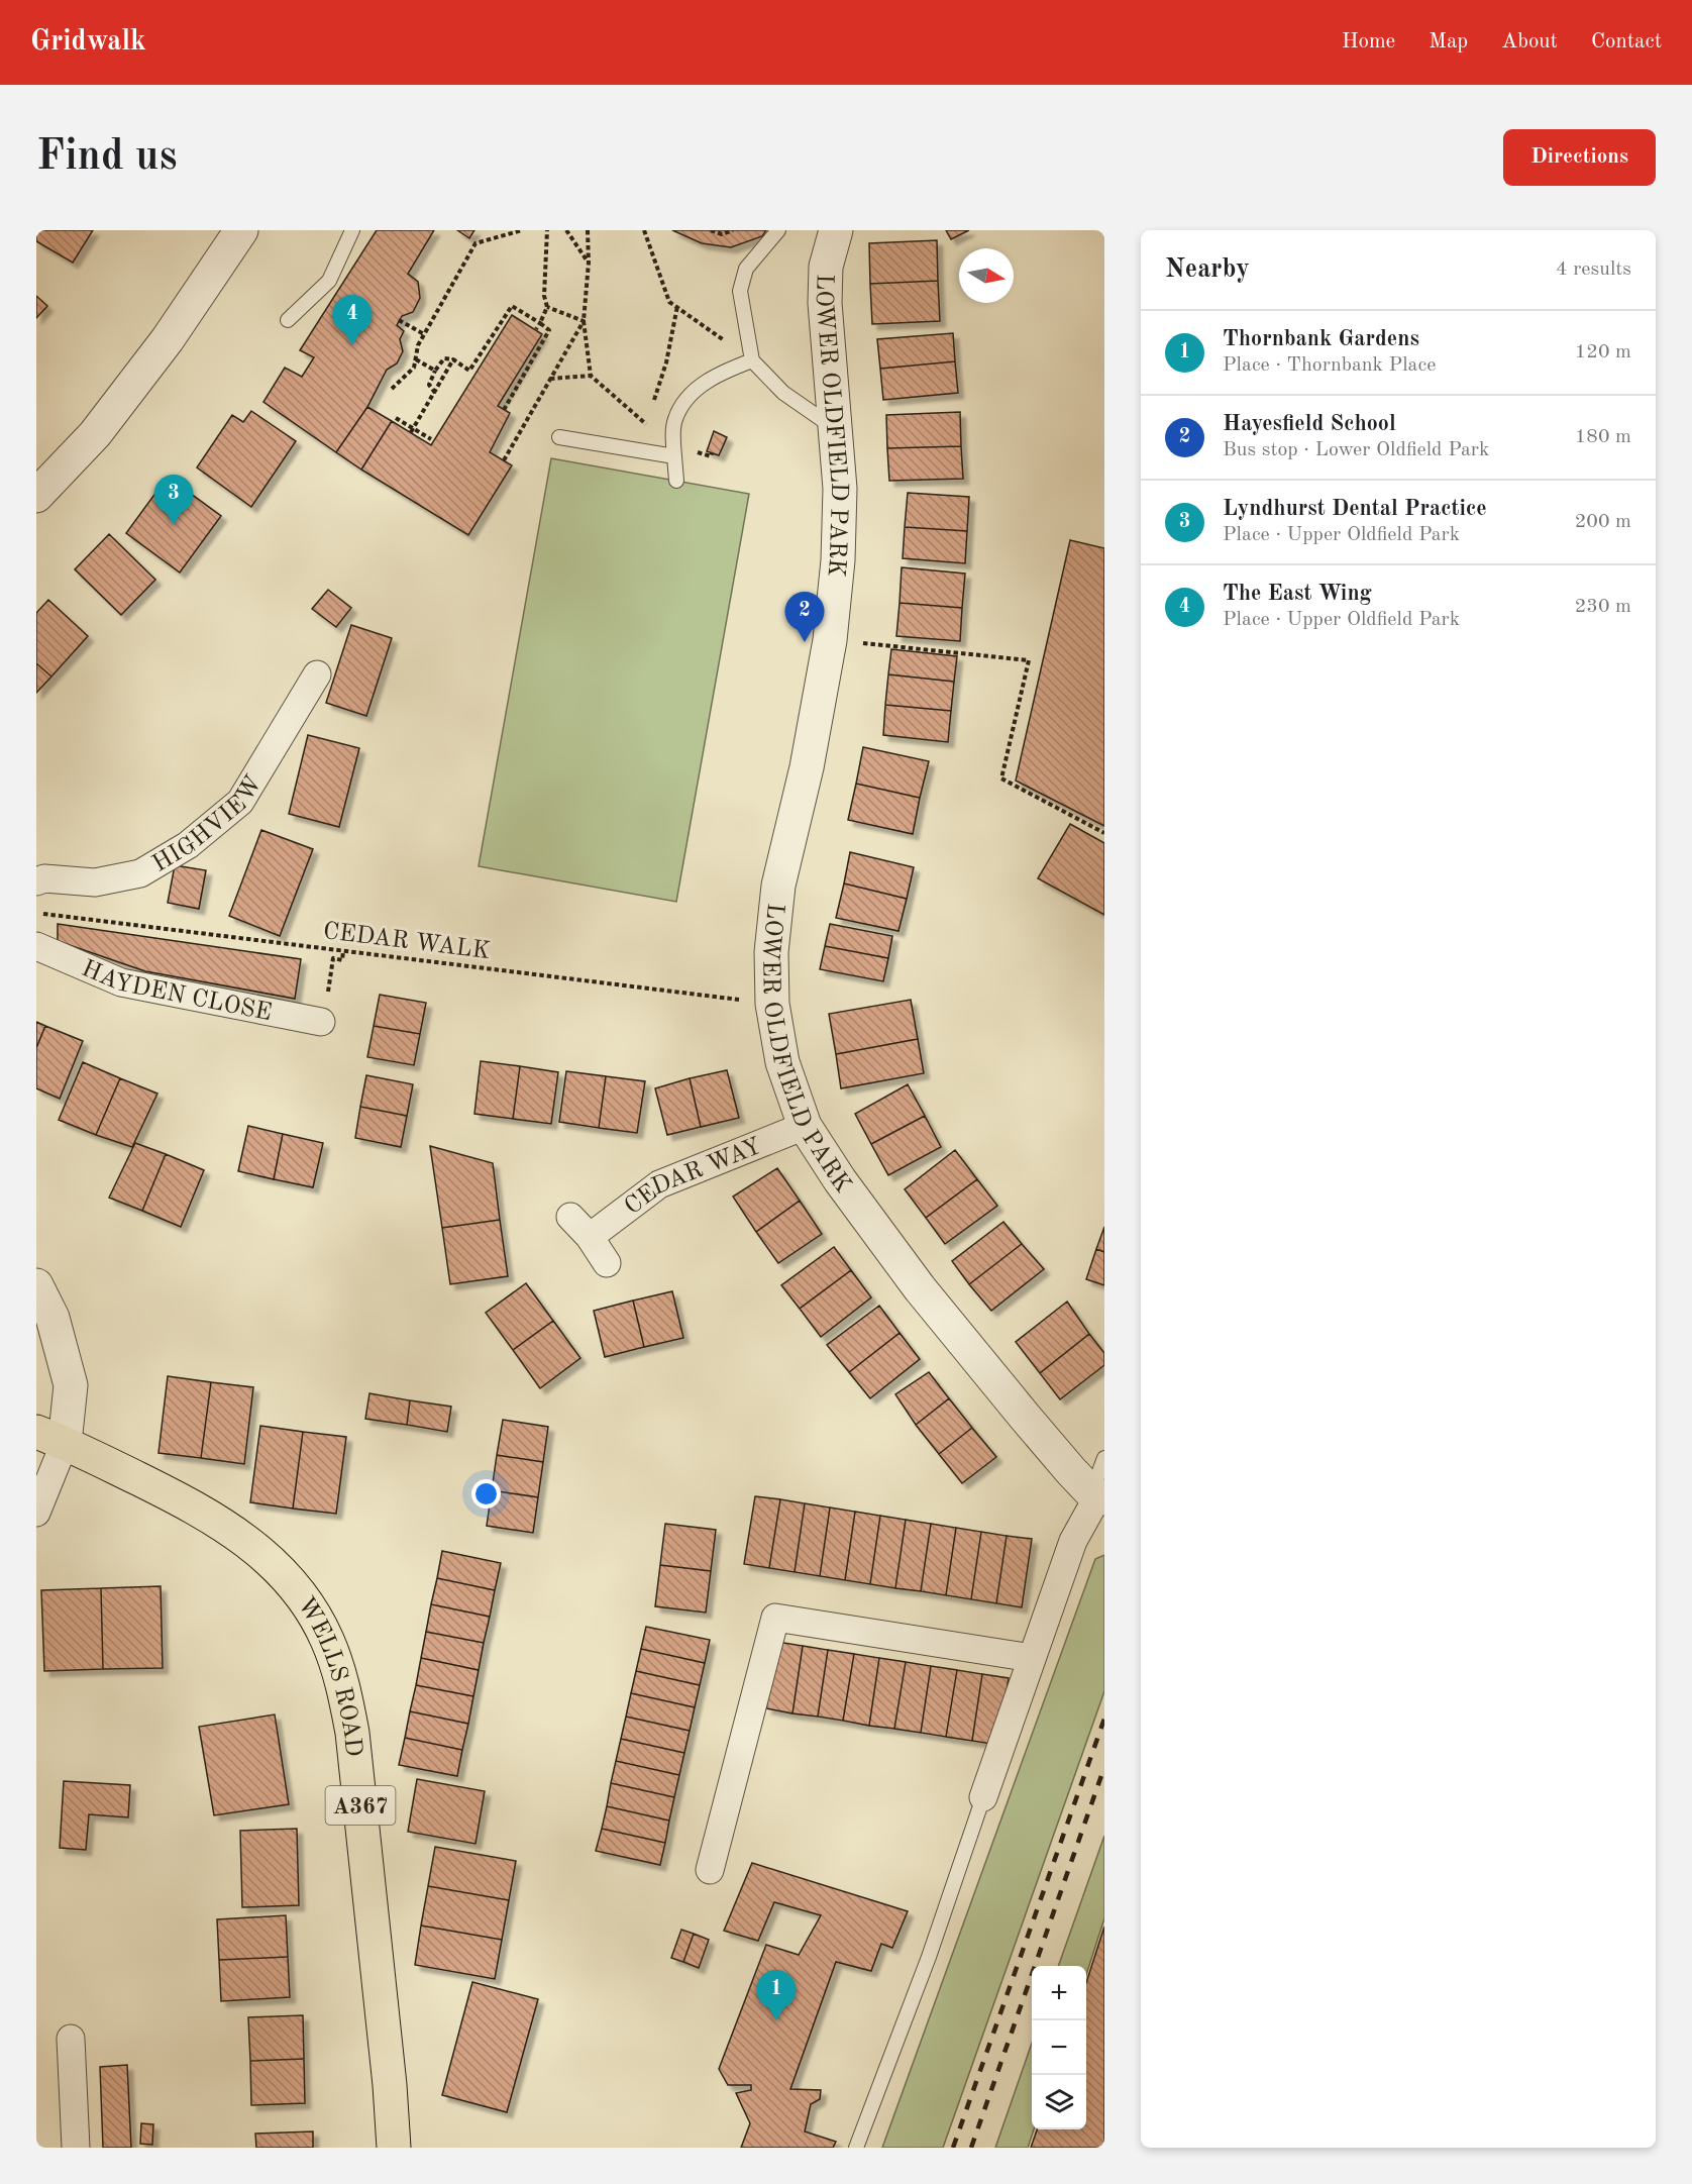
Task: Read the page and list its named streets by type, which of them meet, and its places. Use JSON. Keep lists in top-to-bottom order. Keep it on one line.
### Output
{"streets":{"main road":["WELLS ROAD","A367"],"street":["LOWER OLDFIELD PARK","HIGHVIEW","HAYDEN CLOSE","CEDAR WAY"],"path":["CEDAR WALK"]},"crossings":[["LOWER OLDFIELD PARK","CEDAR WALK"],["LOWER OLDFIELD PARK","CEDAR WAY"]],"north":"right","page":{"header":"Gridwalk","nav":["Home","Map","About","Contact"],"buttons":"Directions","title":"Find us","heading":["Nearby","4 results"],"pins":["4","3","2","1"],"list":[{"mark":"1","name":"Thornbank Gardens","note":"Place · Thornbank Place","value":"120 m"},{"mark":"2","name":"Hayesfield School","note":"Bus stop · Lower Oldfield Park","value":"180 m"},{"mark":"3","name":"Lyndhurst Dental Practice","note":"Place · Upper Oldfield Park","value":"200 m"},{"mark":"4","name":"The East Wing","note":"Place · Upper Oldfield Park","value":"230 m"}],"map_buttons":["+","−"]}}
